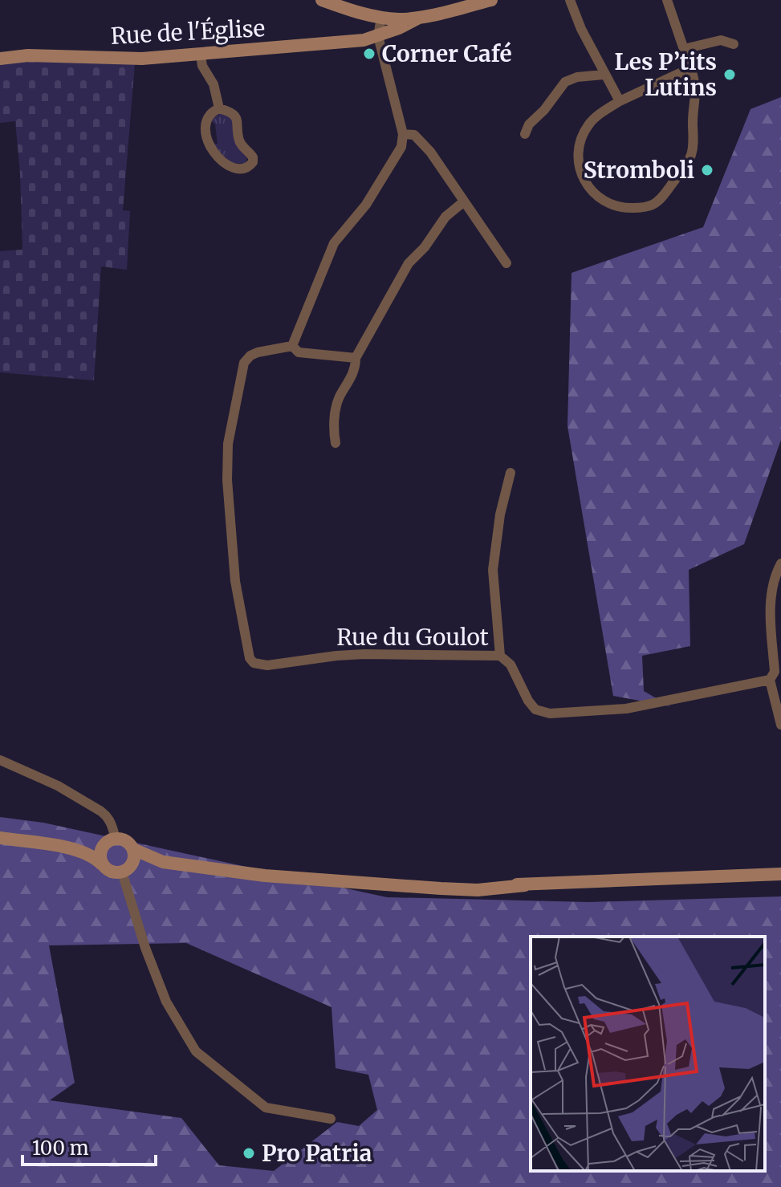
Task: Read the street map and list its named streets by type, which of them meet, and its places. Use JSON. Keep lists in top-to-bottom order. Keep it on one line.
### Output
{"streets":{"main road":["Rue de l'Église"],"street":["Rue du Goulot"]},"places":["Corner Café","Les P’tits Lutins","Stromboli","Pro Patria"],"scale_bar":"100 m"}
